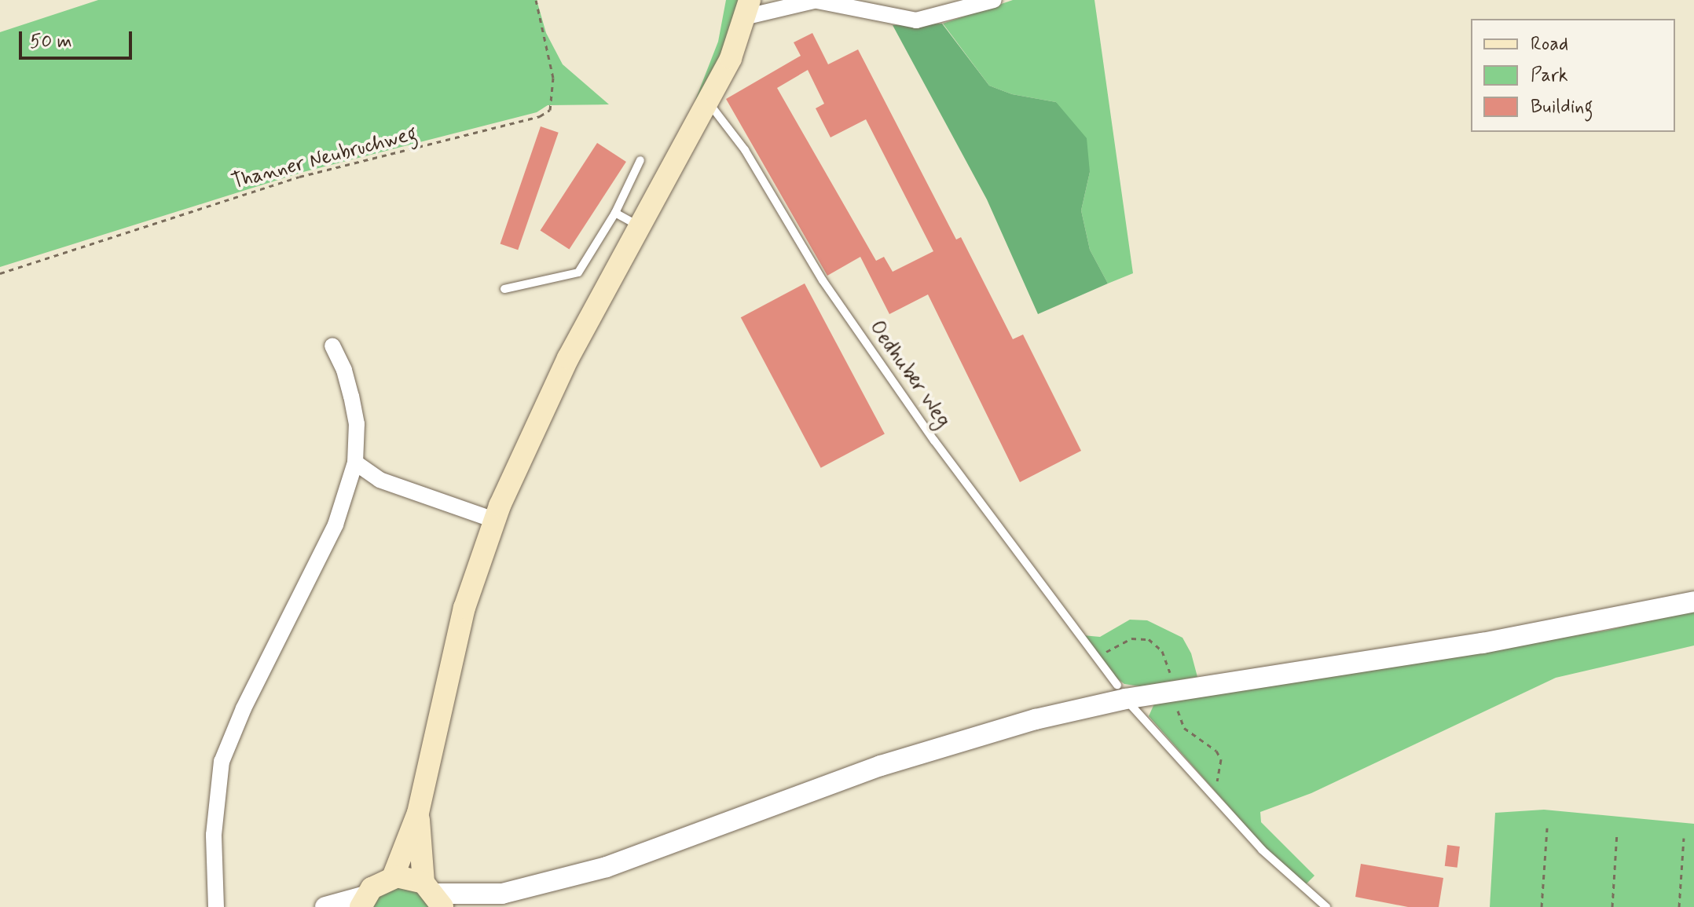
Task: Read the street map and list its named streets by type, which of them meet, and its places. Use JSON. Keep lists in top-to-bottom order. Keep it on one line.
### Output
{"streets":{"lane":["Oedhuber Weg"],"path":["Thanner Neubruchweg"]},"legend":["Road","Park","Building"],"scale_bar":"50 m"}
